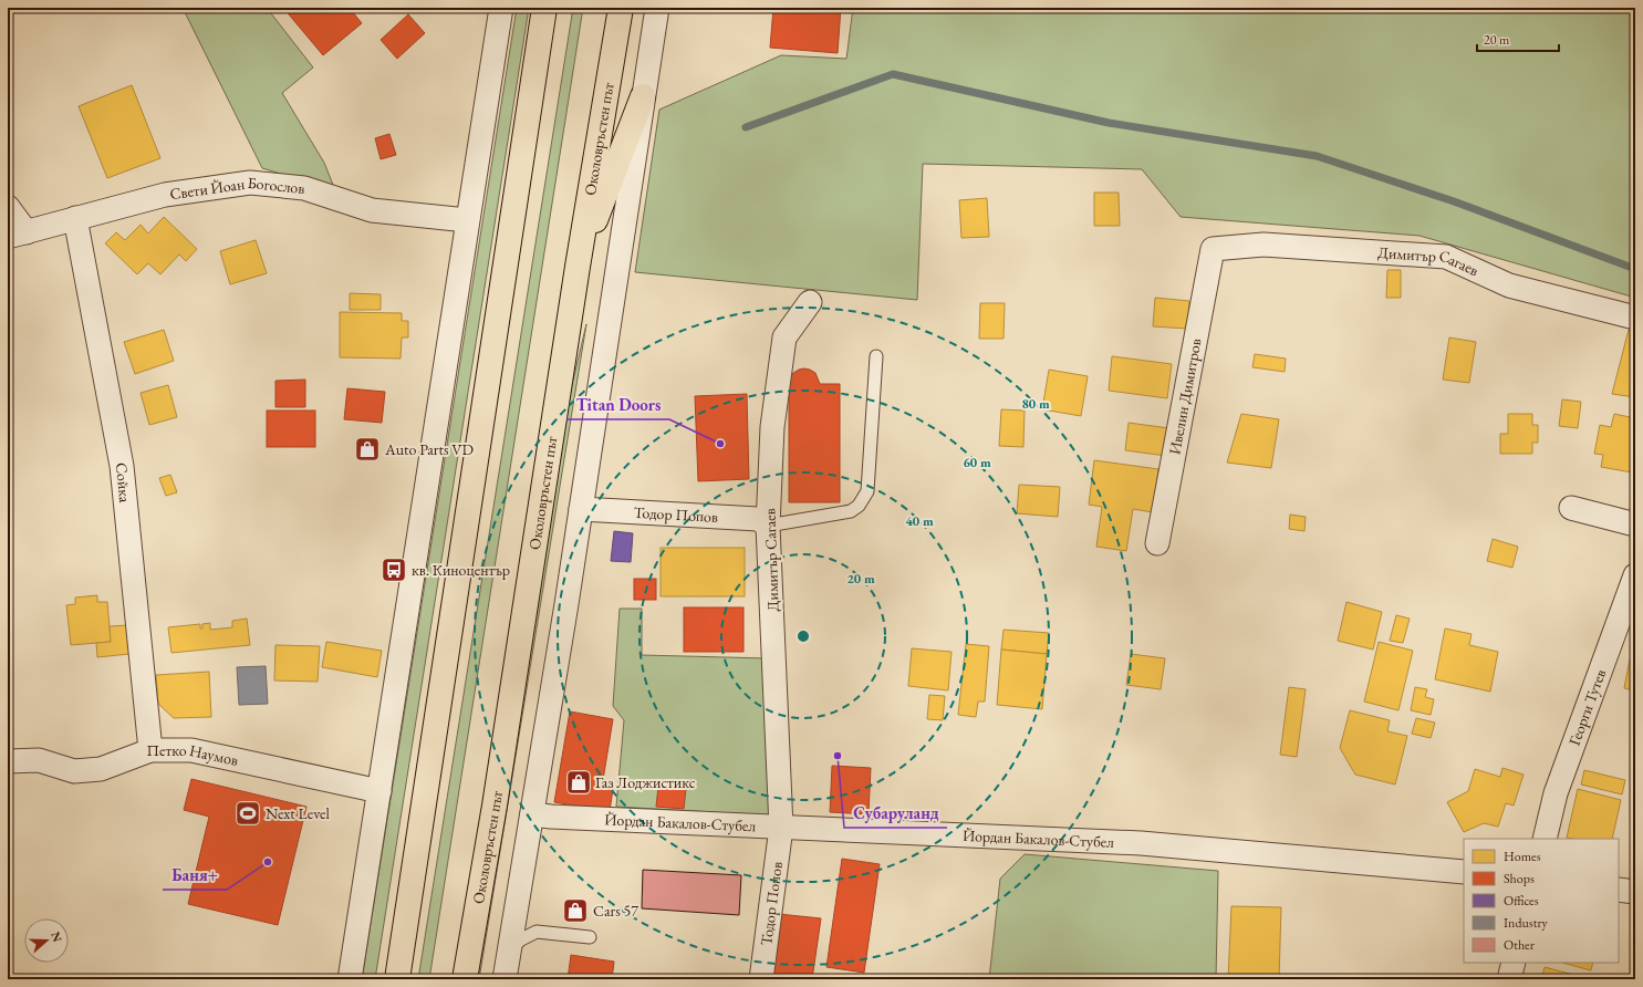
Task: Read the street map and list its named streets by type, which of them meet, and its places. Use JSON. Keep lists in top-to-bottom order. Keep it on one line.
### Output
{"streets":{"highway":["Околовръстен път"],"street":["Свети Йоан Богослов","Димитър Сагаев","Ивелин Димитров","Сойка","Тодор Попов","Георги Тутев","Петко Наумов","Йордан Бакалов-Стубел"]},"crossings":[["Свети Йоан Богослов","Сойка"],["Димитър Сагаев","Ивелин Димитров"],["Димитър Сагаев","Тодор Попов"],["Димитър Сагаев","Йордан Бакалов-Стубел"],["Сойка","Петко Наумов"],["Тодор Попов","Йордан Бакалов-Стубел"]],"places":{"other":["Titan Doors","Субаруланд","Баня+"],"shop":["Auto Parts VD","Газ Лоджистикс","Cars 57"],"bus stop":["кв. Киноцентър"],"sports":["Next Level"]},"legend":["Homes","Shops","Offices","Industry","Other"],"scale_bar":"20 m","north":"right","rings":["80 m","60 m","40 m","20 m"]}
